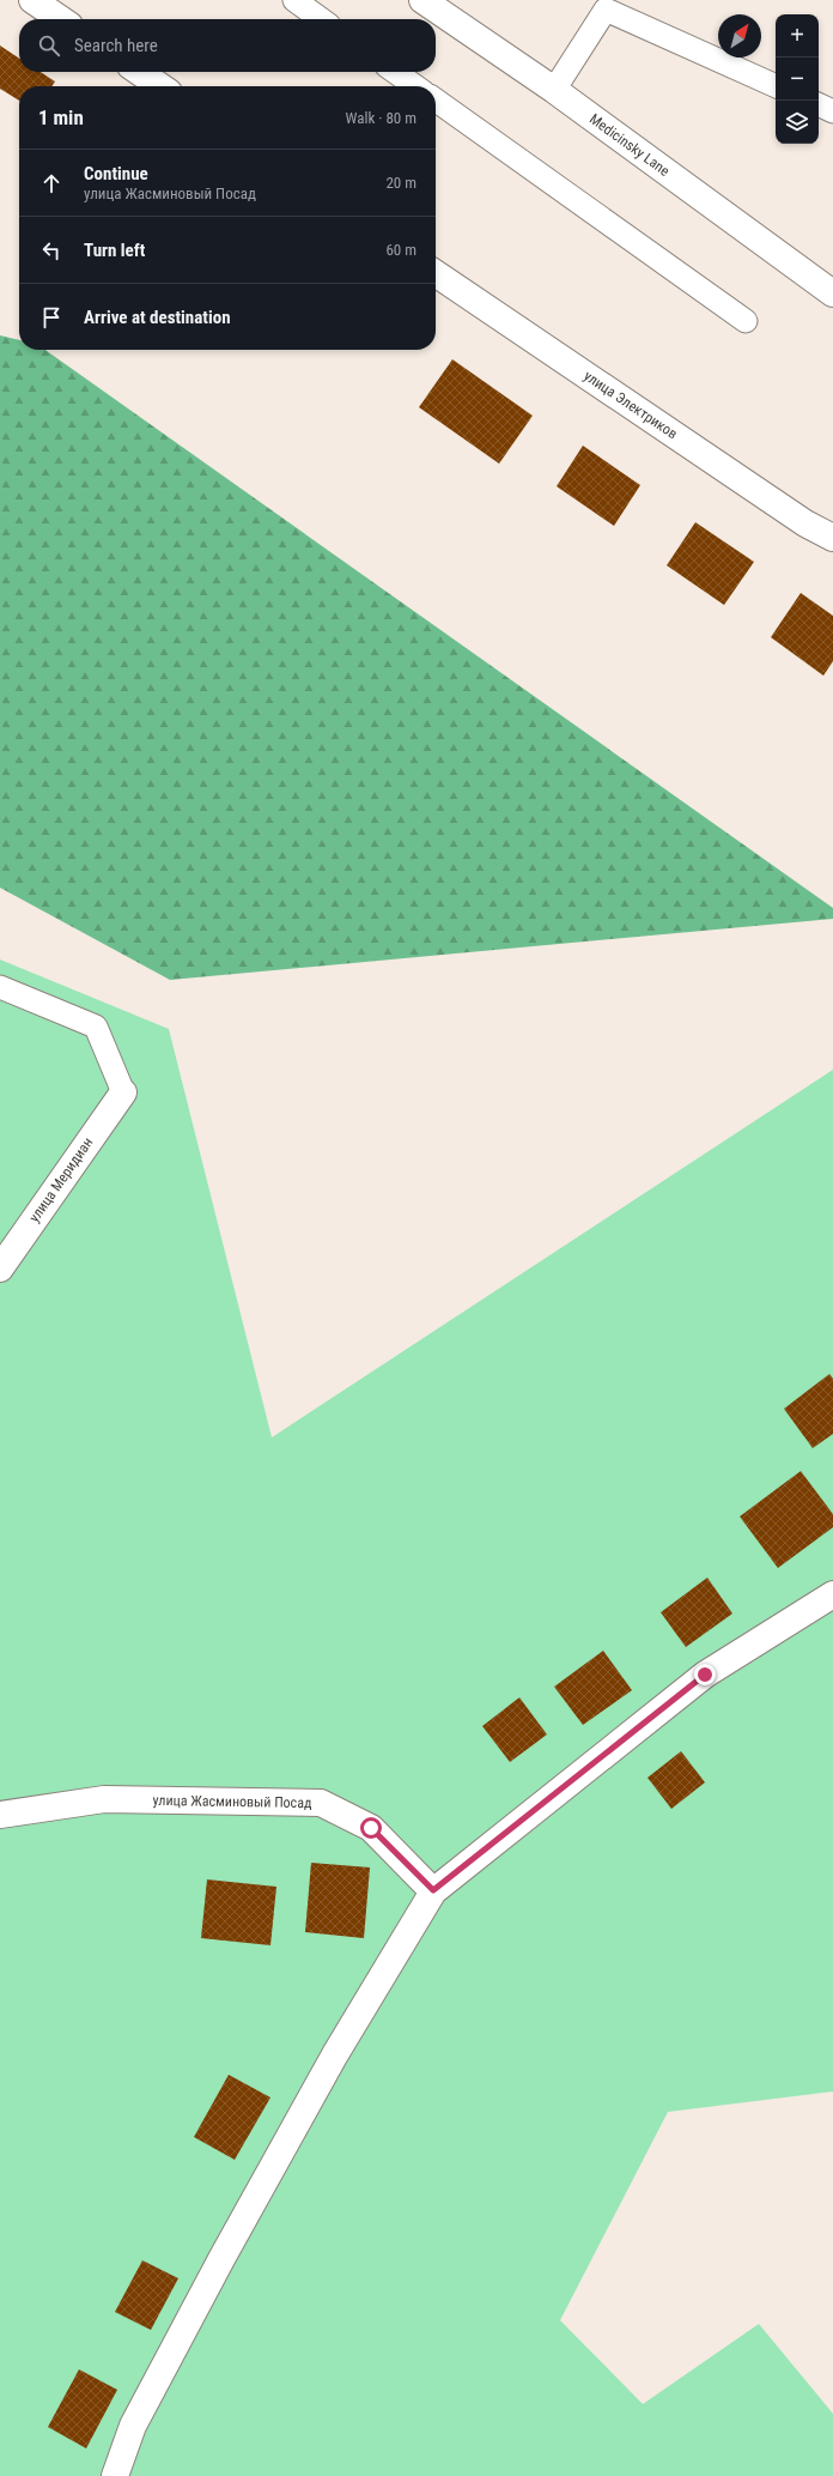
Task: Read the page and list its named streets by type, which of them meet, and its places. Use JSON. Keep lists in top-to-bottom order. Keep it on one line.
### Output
{"streets":{"street":["Medicinsky Lane","улица Электриков","улица Меридиан","улица Жасминовый Посад"]},"north":"top right","page":{"map_buttons":["+","−"],"search":"Search here","heading":["1 min","Walk · 80 m"],"list":[["Continue","улица Жасминовый Посад","20 m"],["Turn left","60 m"],"Arrive at destination"]}}
